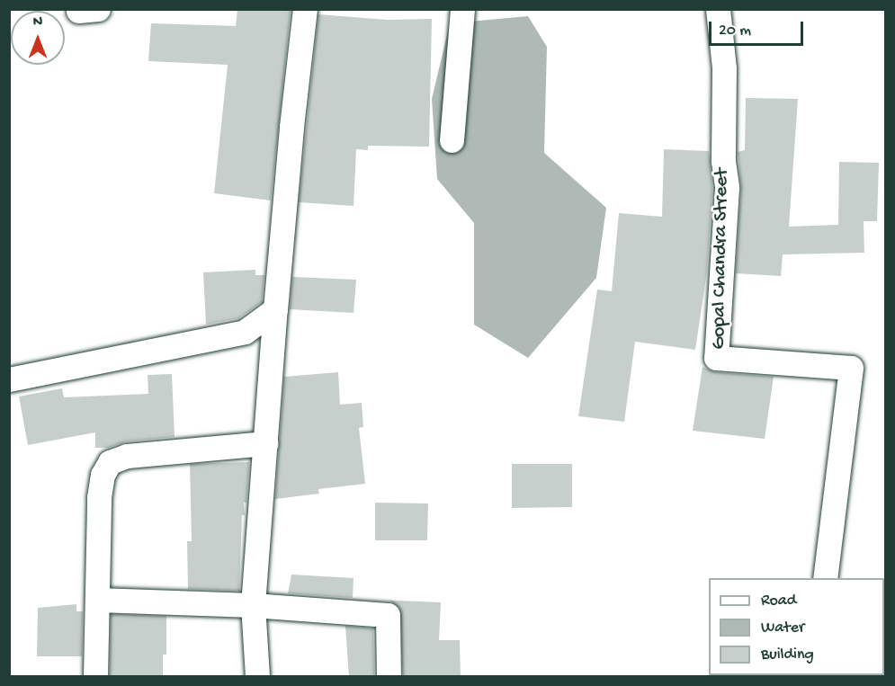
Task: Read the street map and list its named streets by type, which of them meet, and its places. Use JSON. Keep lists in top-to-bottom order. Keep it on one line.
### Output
{"streets":{"street":["Gopal Chandra Street"]},"legend":["Road","Water","Building"],"scale_bar":"20 m","north":"top"}
